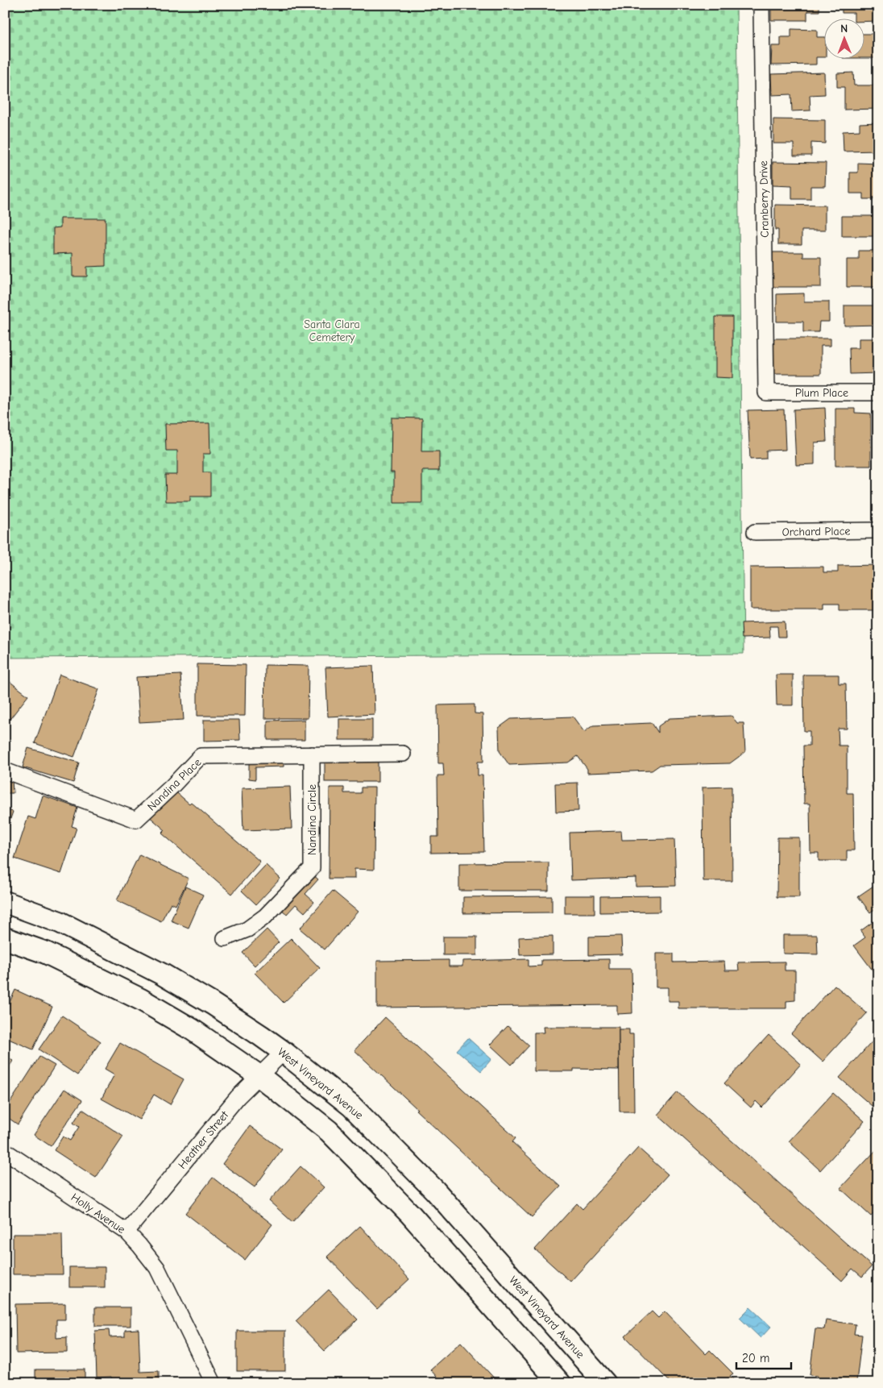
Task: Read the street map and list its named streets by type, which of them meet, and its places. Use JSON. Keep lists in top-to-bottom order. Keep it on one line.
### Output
{"streets":{"main road":["West Vineyard Avenue"],"street":["Cranberry Drive","Plum Place","Orchard Place","Nandina Place","Nandina Circle","Heather Street","Holly Avenue"]},"crossings":[["Cranberry Drive","Plum Place"],["Nandina Place","Nandina Circle"],["West Vineyard Avenue","Heather Street"],["Heather Street","Holly Avenue"]],"parks":["Santa Clara Cemetery"],"scale_bar":"20 m","north":"top"}
